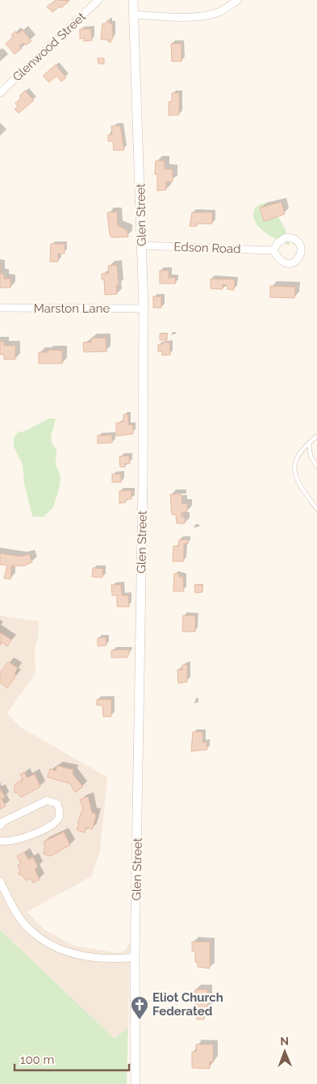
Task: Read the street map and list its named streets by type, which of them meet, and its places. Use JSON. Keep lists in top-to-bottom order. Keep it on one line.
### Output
{"streets":{"street":["Glenwood Street","Glen Street","Edson Road","Marston Lane"]},"crossings":[["Glen Street","Edson Road"],["Glen Street","Marston Lane"]],"places":{"church":["Eliot Church Federated"]},"scale_bar":"100 m","north":"top"}
